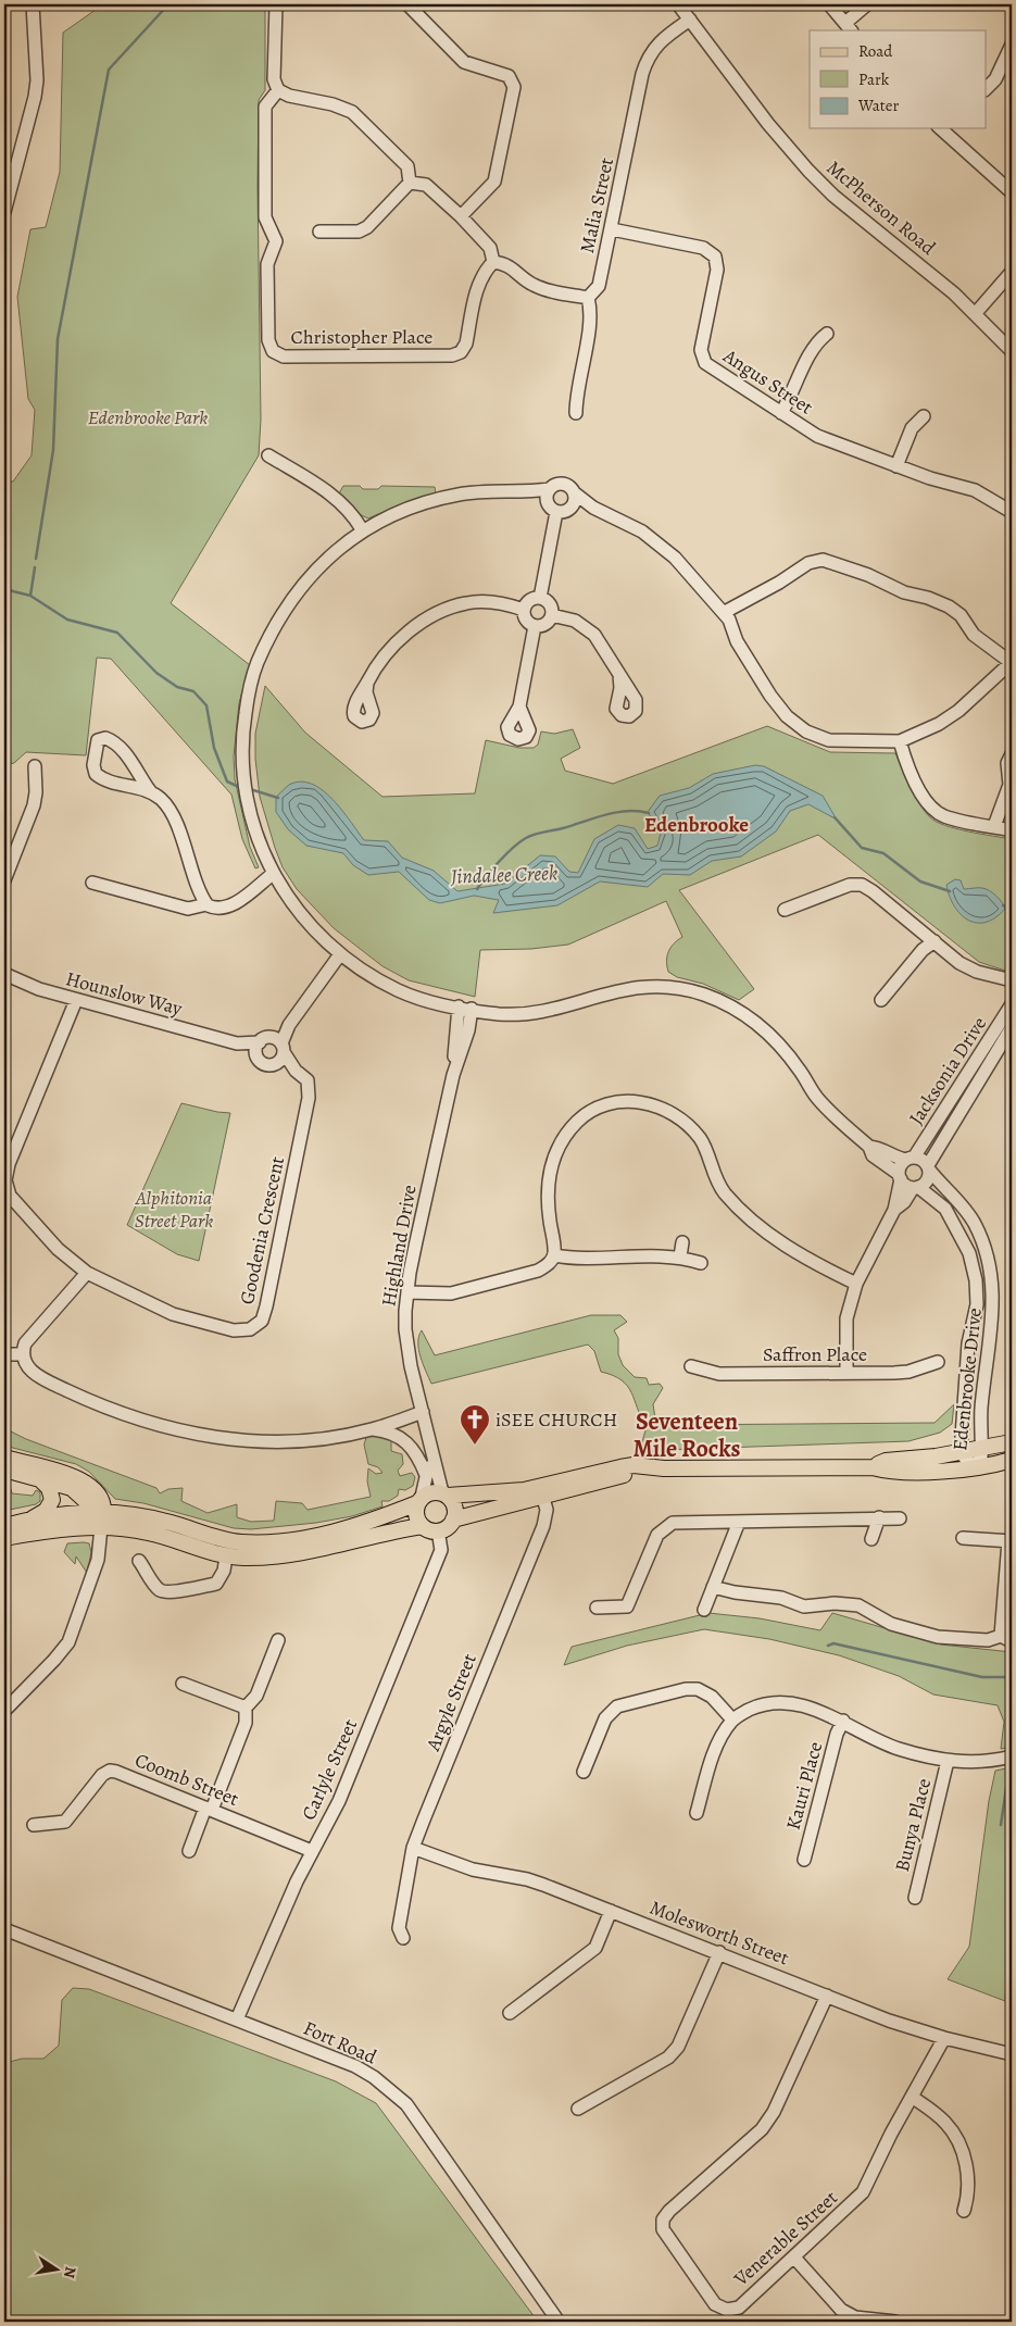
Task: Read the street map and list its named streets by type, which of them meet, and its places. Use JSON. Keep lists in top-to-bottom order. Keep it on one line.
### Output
{"streets":{"street":["Malia Street","McPherson Road","Christopher Place","Angus Street","Hounslow Way","Jacksonia Drive","Goodenia Crescent","Highland Drive","Saffron Place","Edenbrooke Drive","Argyle Street","Carlyle Street","Coomb Street","Kauri Place","Bunya Place","Molesworth Street","Fort Road","Venerable Street"]},"crossings":[["Malia Street","McPherson Road"],["Malia Street","Angus Street"],["Hounslow Way","Goodenia Crescent"],["Jacksonia Drive","Edenbrooke Drive"],["Highland Drive","Carlyle Street"],["Argyle Street","Molesworth Street"],["Carlyle Street","Coomb Street"],["Carlyle Street","Fort Road"],["Molesworth Street","Venerable Street"]],"districts":["Edenbrooke","Seventeen Mile Rocks"],"water":["Jindalee Creek"],"parks":["Edenbrooke Park","Alphitonia Street Park"],"places":{"church":["iSEE CHURCH"]},"legend":["Road","Park","Water"],"north":"right"}
